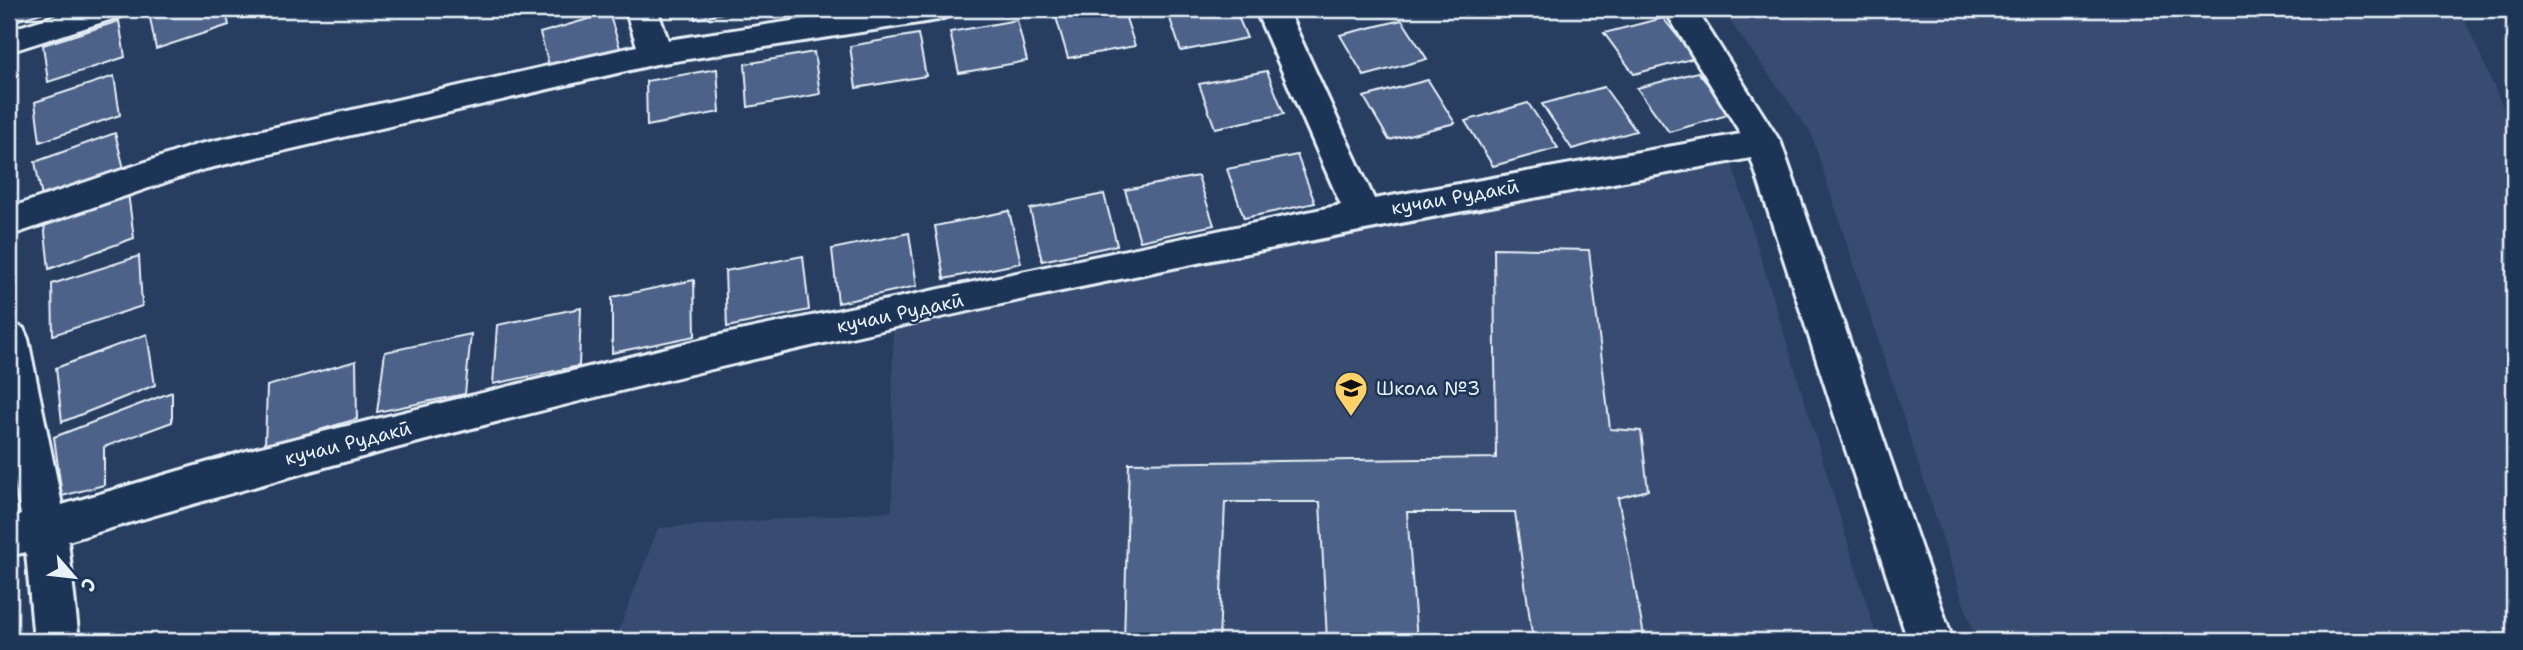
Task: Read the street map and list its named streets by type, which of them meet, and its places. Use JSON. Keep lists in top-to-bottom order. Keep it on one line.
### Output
{"streets":{"street":["кучаи Рудакӣ"]},"places":{"school or university":["Школа №3"]},"north":"bottom right"}
